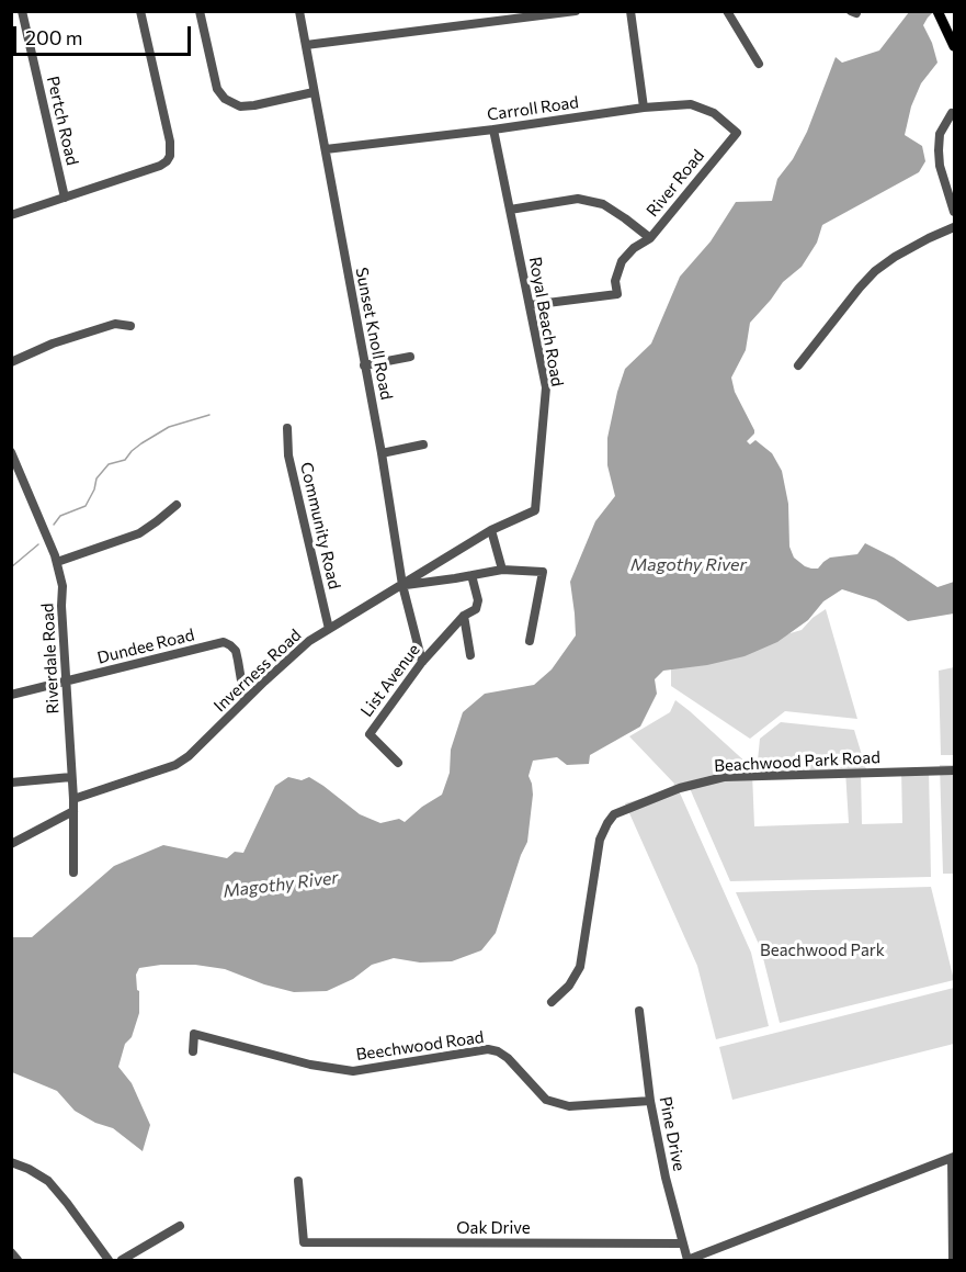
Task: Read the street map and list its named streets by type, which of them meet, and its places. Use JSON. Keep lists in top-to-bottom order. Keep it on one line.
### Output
{"streets":{"street":["Carroll Road","Pertch Road","River Road","Royal Beach Road","Sunset Knoll Road","Community Road","Dundee Road","Riverdale Road","Inverness Road","List Avenue","Beachwood Park Road","Beechwood Road","Pine Drive","Oak Drive"]},"crossings":[["Carroll Road","River Road"],["Carroll Road","Royal Beach Road"],["Carroll Road","Sunset Knoll Road"],["River Road","Royal Beach Road"],["Royal Beach Road","Inverness Road"],["Sunset Knoll Road","Inverness Road"],["Sunset Knoll Road","List Avenue"],["Community Road","Inverness Road"],["Dundee Road","Riverdale Road"],["Dundee Road","Inverness Road"],["Riverdale Road","Inverness Road"],["Beechwood Road","Pine Drive"],["Pine Drive","Oak Drive"]],"water":["Magothy River"],"parks":["Beachwood Park"],"scale_bar":"200 m"}
